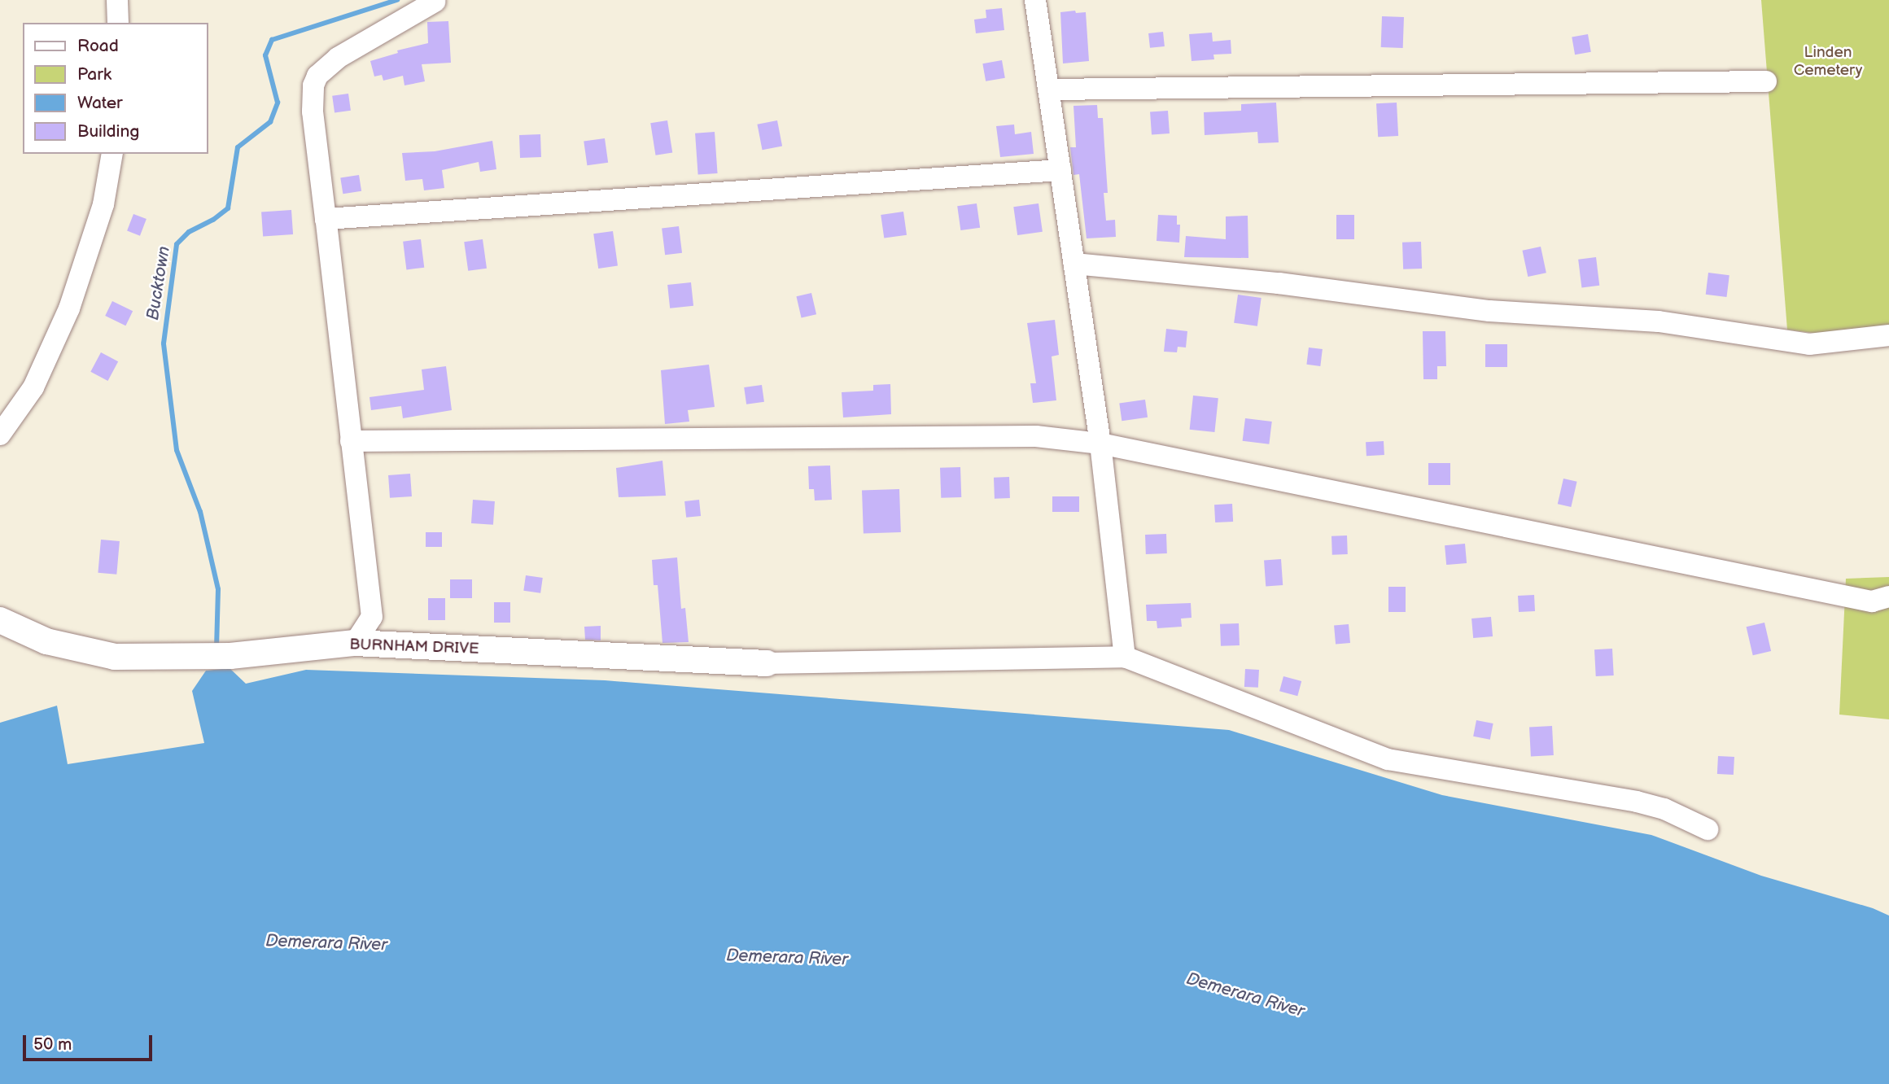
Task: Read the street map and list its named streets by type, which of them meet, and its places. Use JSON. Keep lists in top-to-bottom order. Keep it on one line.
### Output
{"streets":{"street":["BURNHAM DRIVE"]},"water":["Bucktown","Demerara River"],"parks":["Linden Cemetery"],"legend":["Road","Park","Water","Building"],"scale_bar":"50 m"}
